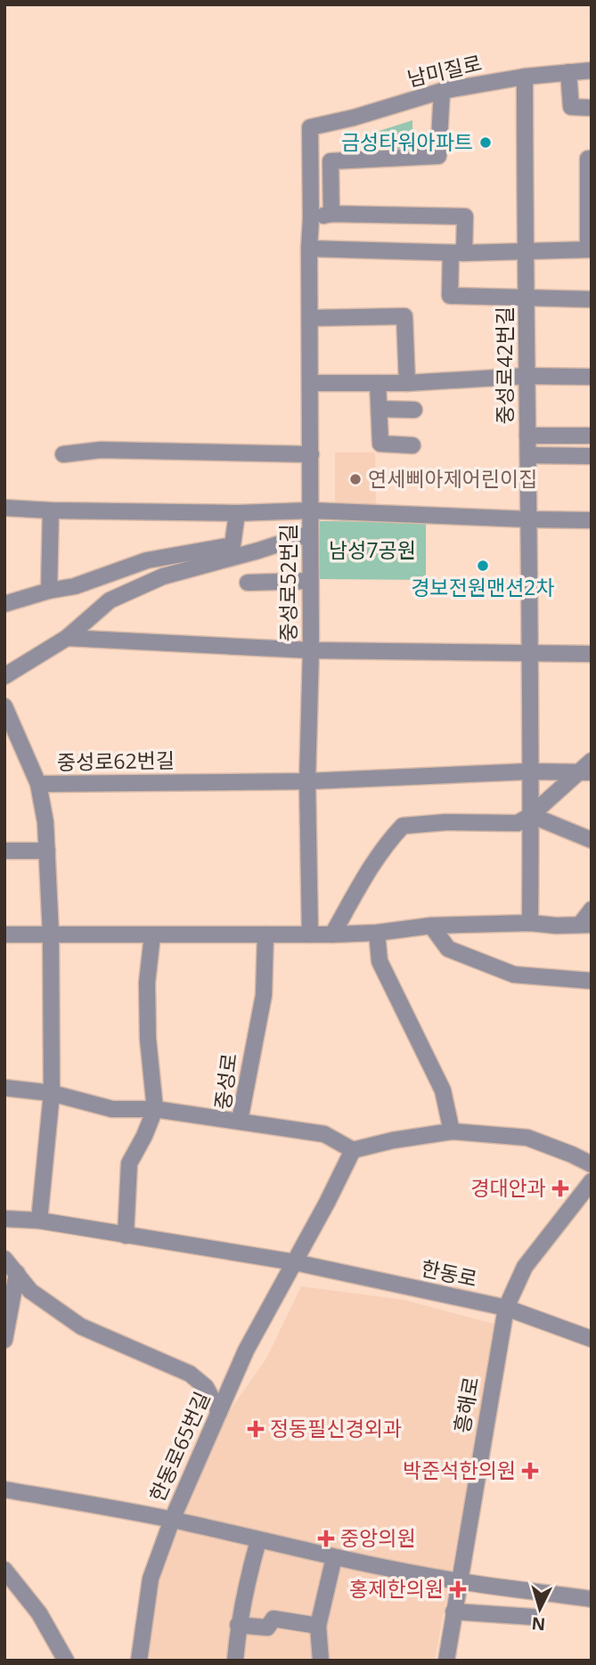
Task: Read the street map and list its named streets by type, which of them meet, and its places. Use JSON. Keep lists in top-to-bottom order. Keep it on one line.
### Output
{"streets":{"street":["남미질로","중성로42번길","중성로52번길","중성로62번길","중성로","한동로","흥해로","한동로65번길"]},"crossings":[["남미질로","중성로42번길"],["남미질로","중성로52번길"],["중성로52번길","중성로62번길"],["한동로","흥해로"],["한동로","한동로65번길"]],"parks":["남성7공원"],"places":{"other":["금성타워아파트","연세삐아제어린이집","경보전원맨션2차"],"health":["경대안과","정동필신경외과","박준석한의원","중앙의원","홍제한의원"]},"north":"bottom"}
